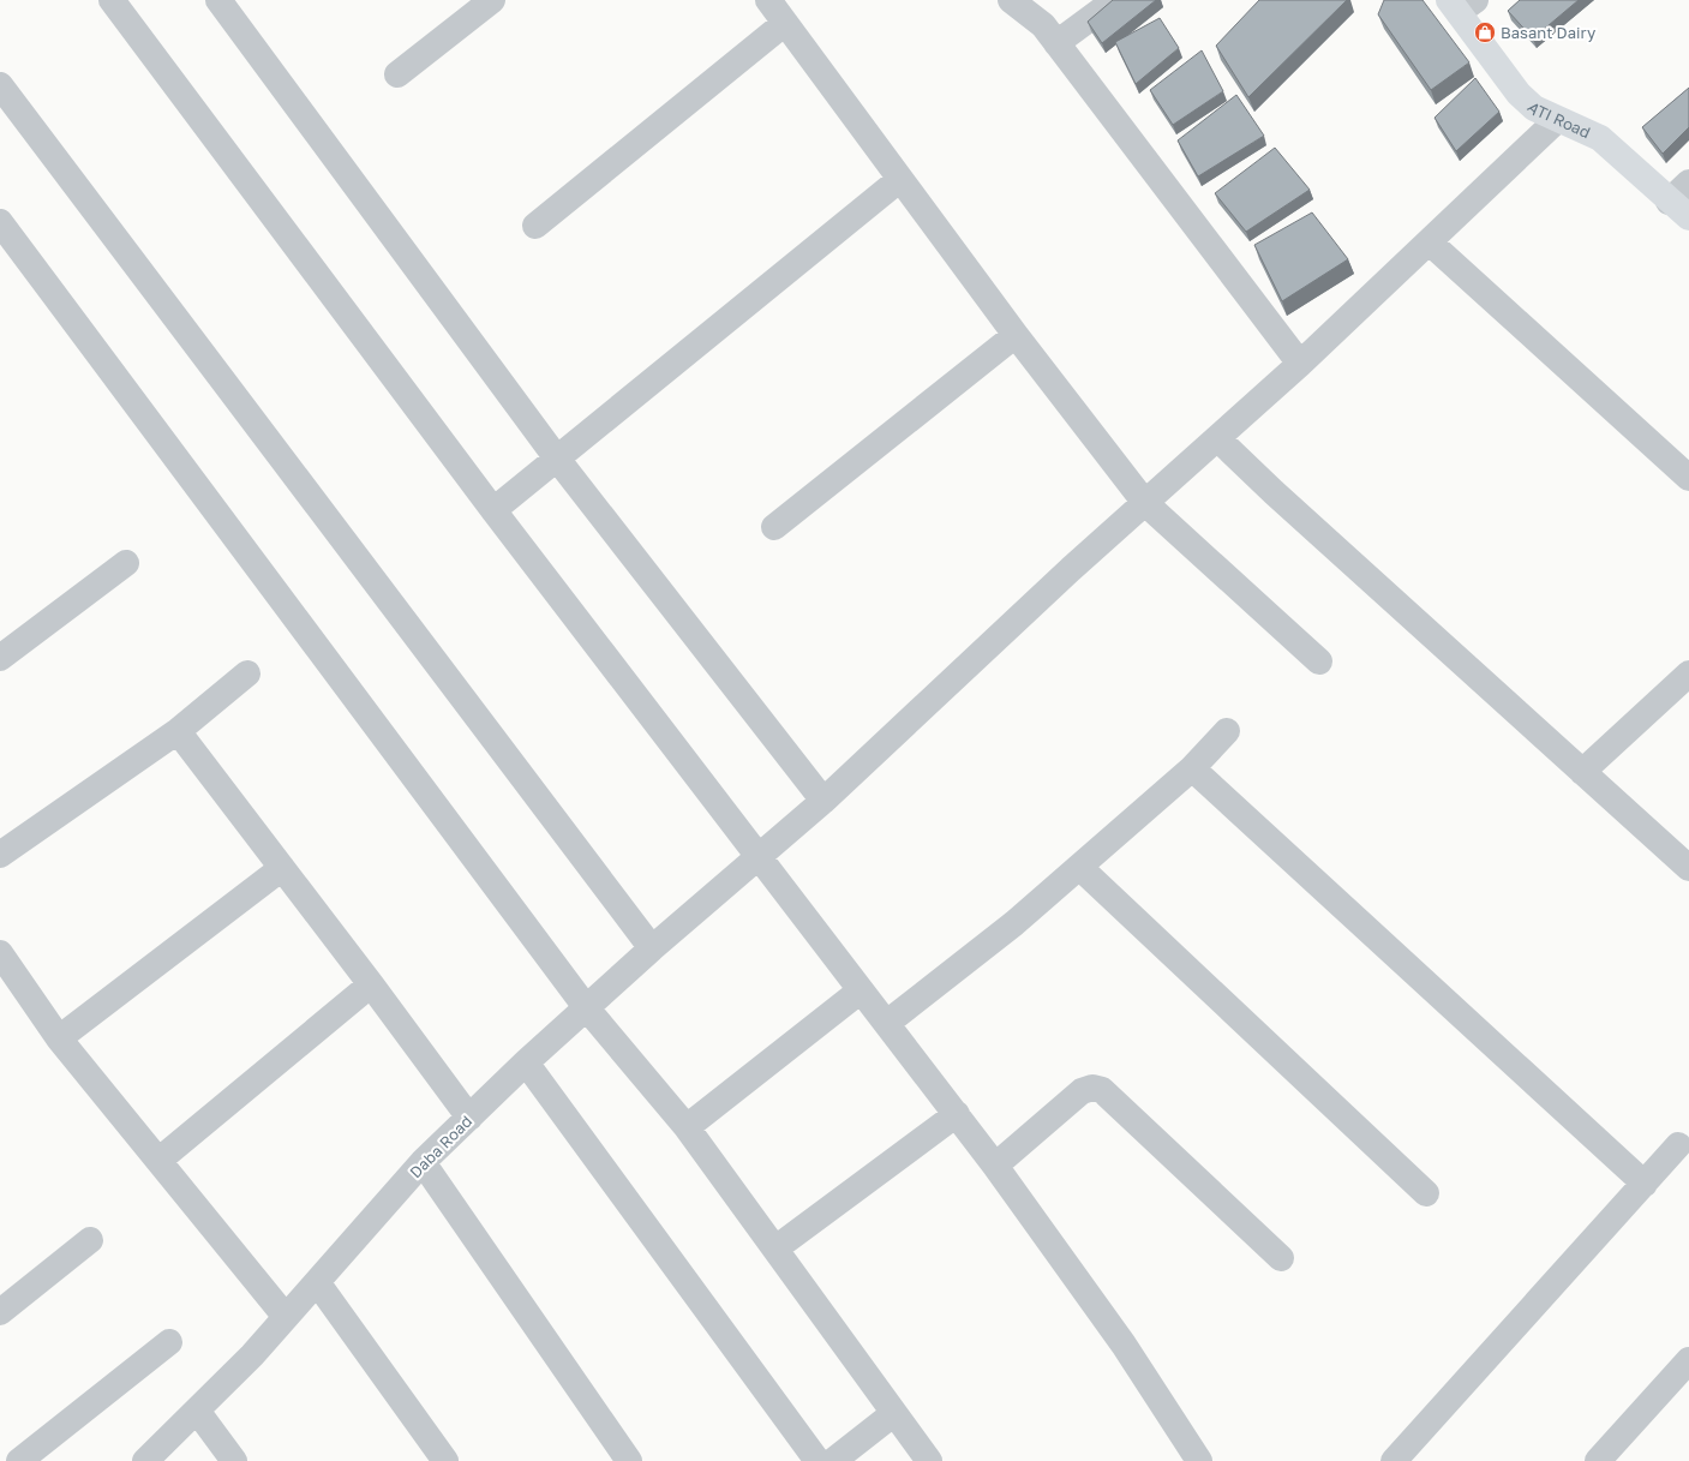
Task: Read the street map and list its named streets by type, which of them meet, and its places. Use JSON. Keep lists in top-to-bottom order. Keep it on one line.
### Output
{"streets":{"street":["ATI Road","Daba Road"]},"crossings":[["ATI Road","Daba Road"]],"places":{"shop":["Basant Dairy"]}}
